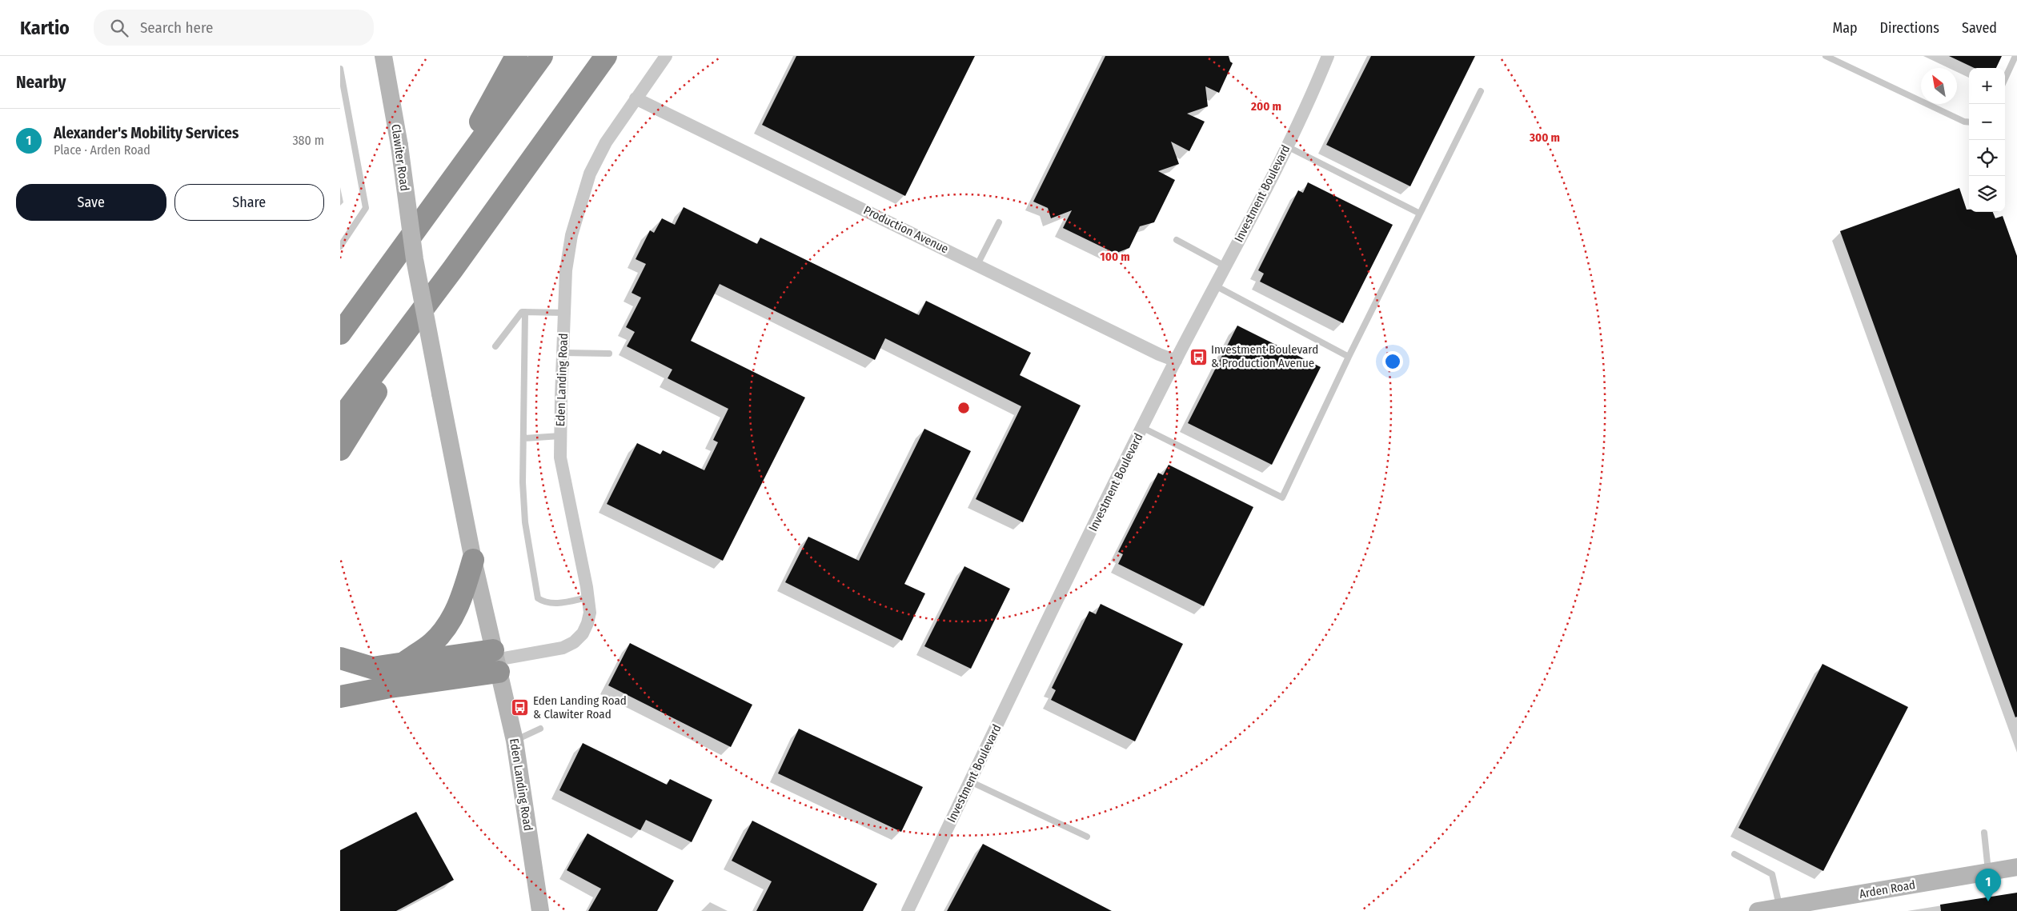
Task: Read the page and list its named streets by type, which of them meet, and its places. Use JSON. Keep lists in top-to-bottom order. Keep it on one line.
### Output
{"streets":{"street":["Clawiter Road","Investment Boulevard","Production Avenue","Eden Landing Road","Arden Road"]},"crossings":[["Clawiter Road","Eden Landing Road"],["Investment Boulevard","Production Avenue"],["Production Avenue","Eden Landing Road"]],"places":{"bus stop":["Investment Boulevard & Production Avenue","Eden Landing Road & Clawiter Road"]},"north":"top left","page":{"header":"Kartio","search":"Search here","nav":["Map","Directions","Saved"],"heading":"Nearby","map_buttons":["+","−"],"list":[{"mark":"1","name":"Alexander's Mobility Services","note":"Place · Arden Road","value":"380 m"}],"buttons":["Save","Share"],"pins":"1"},"rings":["200 m","300 m","100 m"]}
